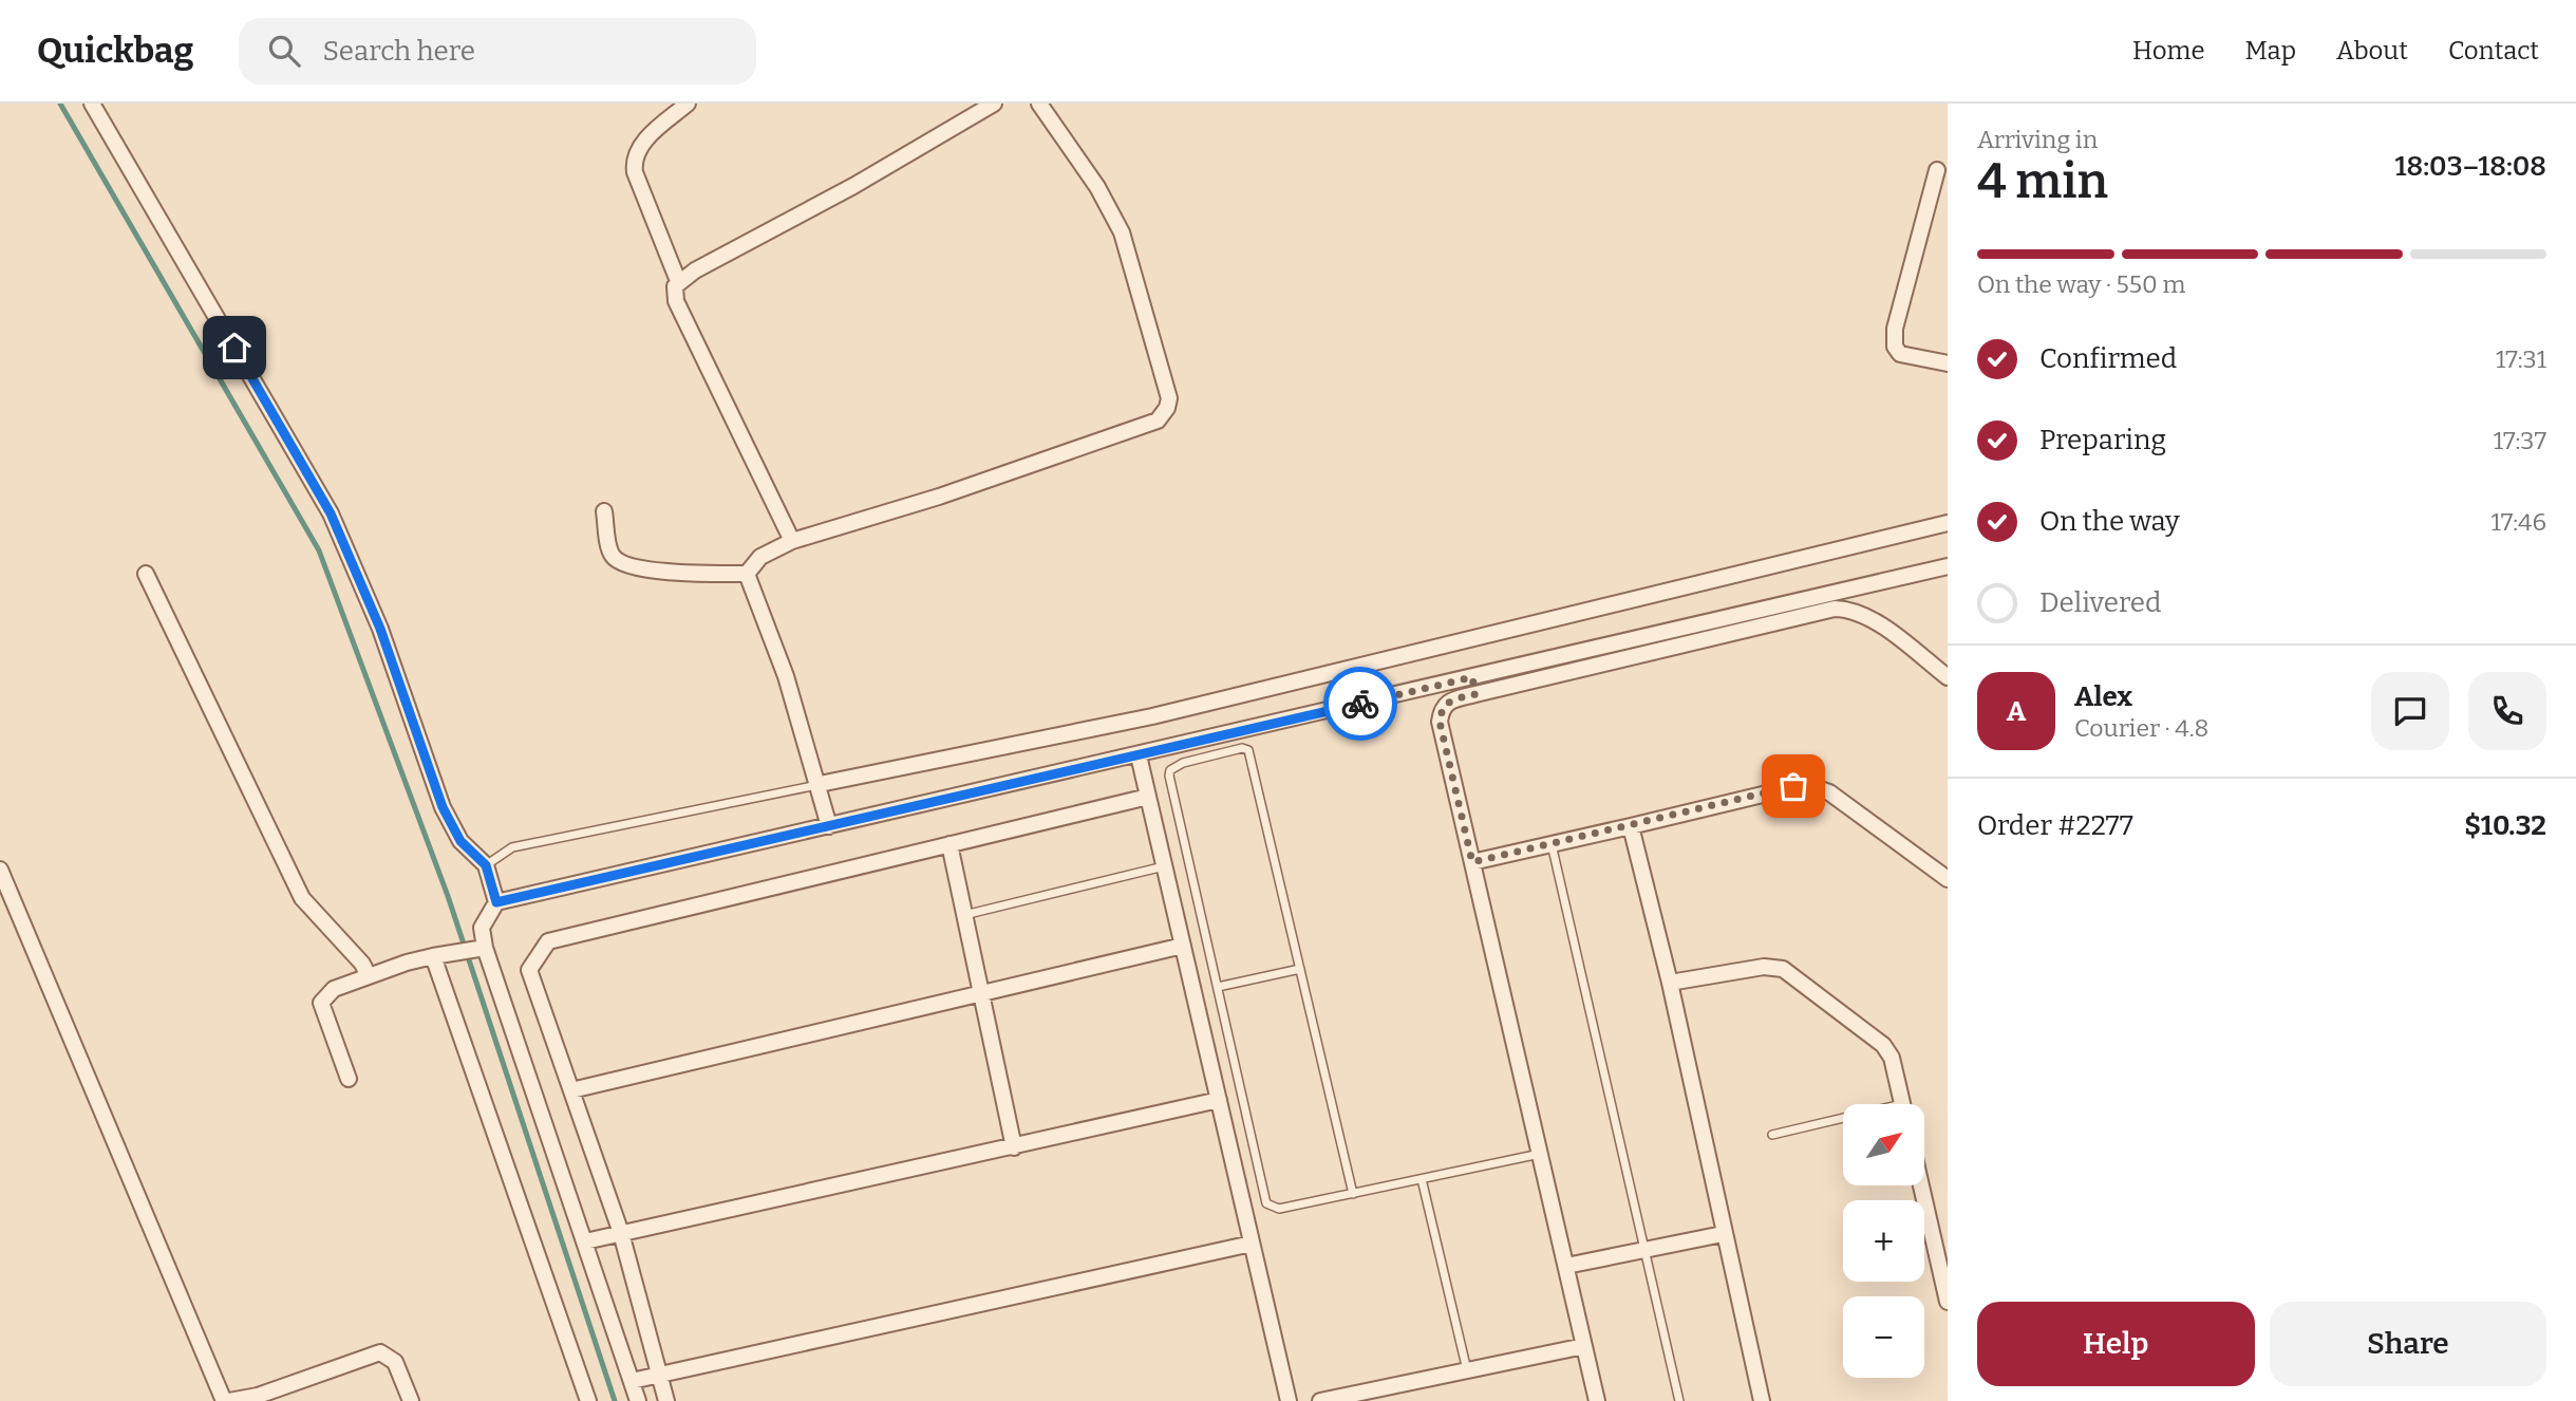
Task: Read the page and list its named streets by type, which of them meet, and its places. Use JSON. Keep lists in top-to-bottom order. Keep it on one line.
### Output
{"north":"top right","page":{"header":"Quickbag","search":"Search here","nav":["Home","Map","About","Contact"],"heading":["4 min","Arriving in","18:03–18:08"],"panel":["Alex","Courier · 4.8","Order #2277","$10.32"],"bar":"On the way · 550 m","list":[["Confirmed","17:31"],["Preparing","17:37"],["On the way","17:46"],"Delivered"],"round":"A","map_buttons":["+","−"],"buttons":["Help","Share"]}}
